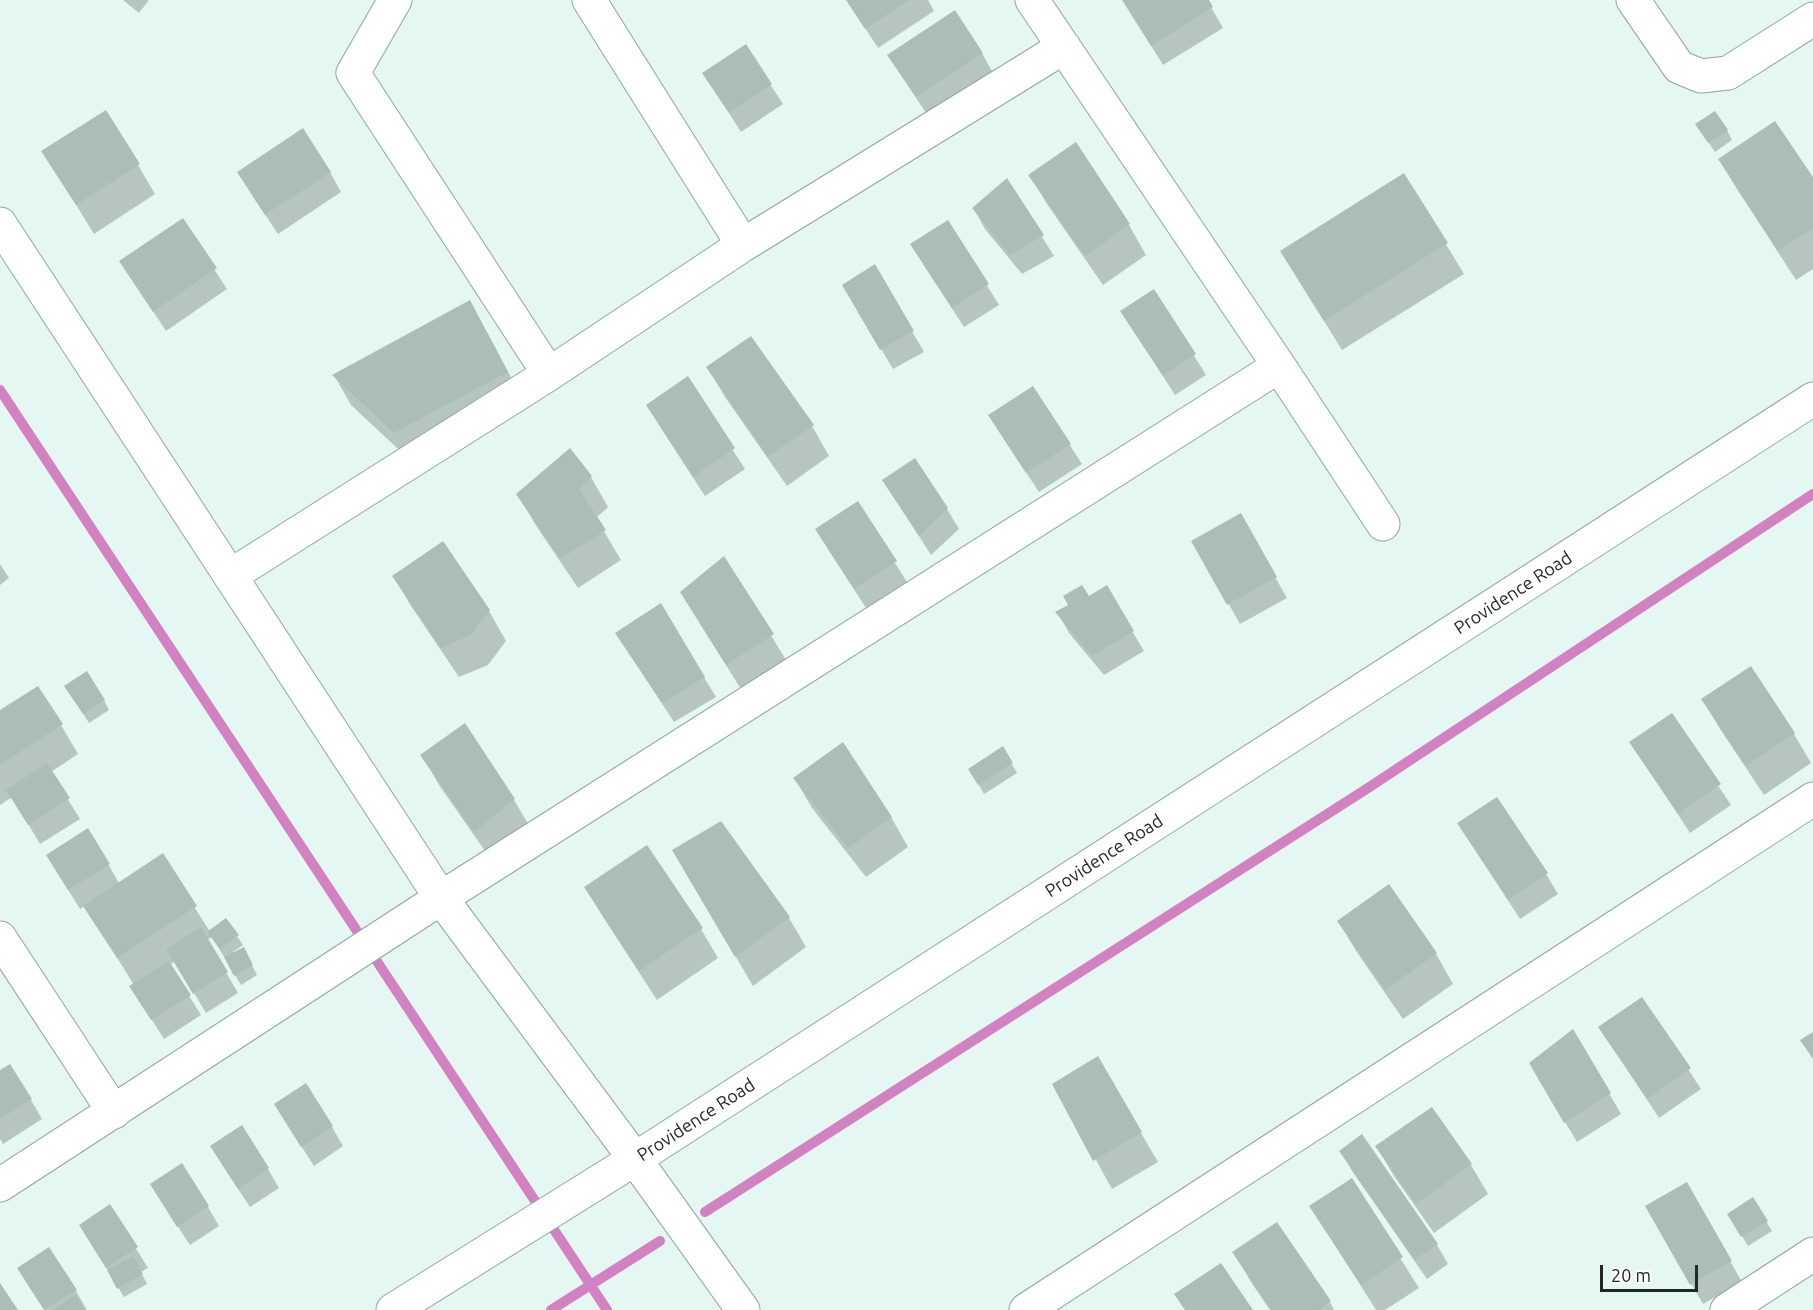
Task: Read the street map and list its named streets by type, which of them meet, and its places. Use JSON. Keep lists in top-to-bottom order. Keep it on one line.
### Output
{"streets":{"street":["Providence Road"]},"scale_bar":"20 m"}
